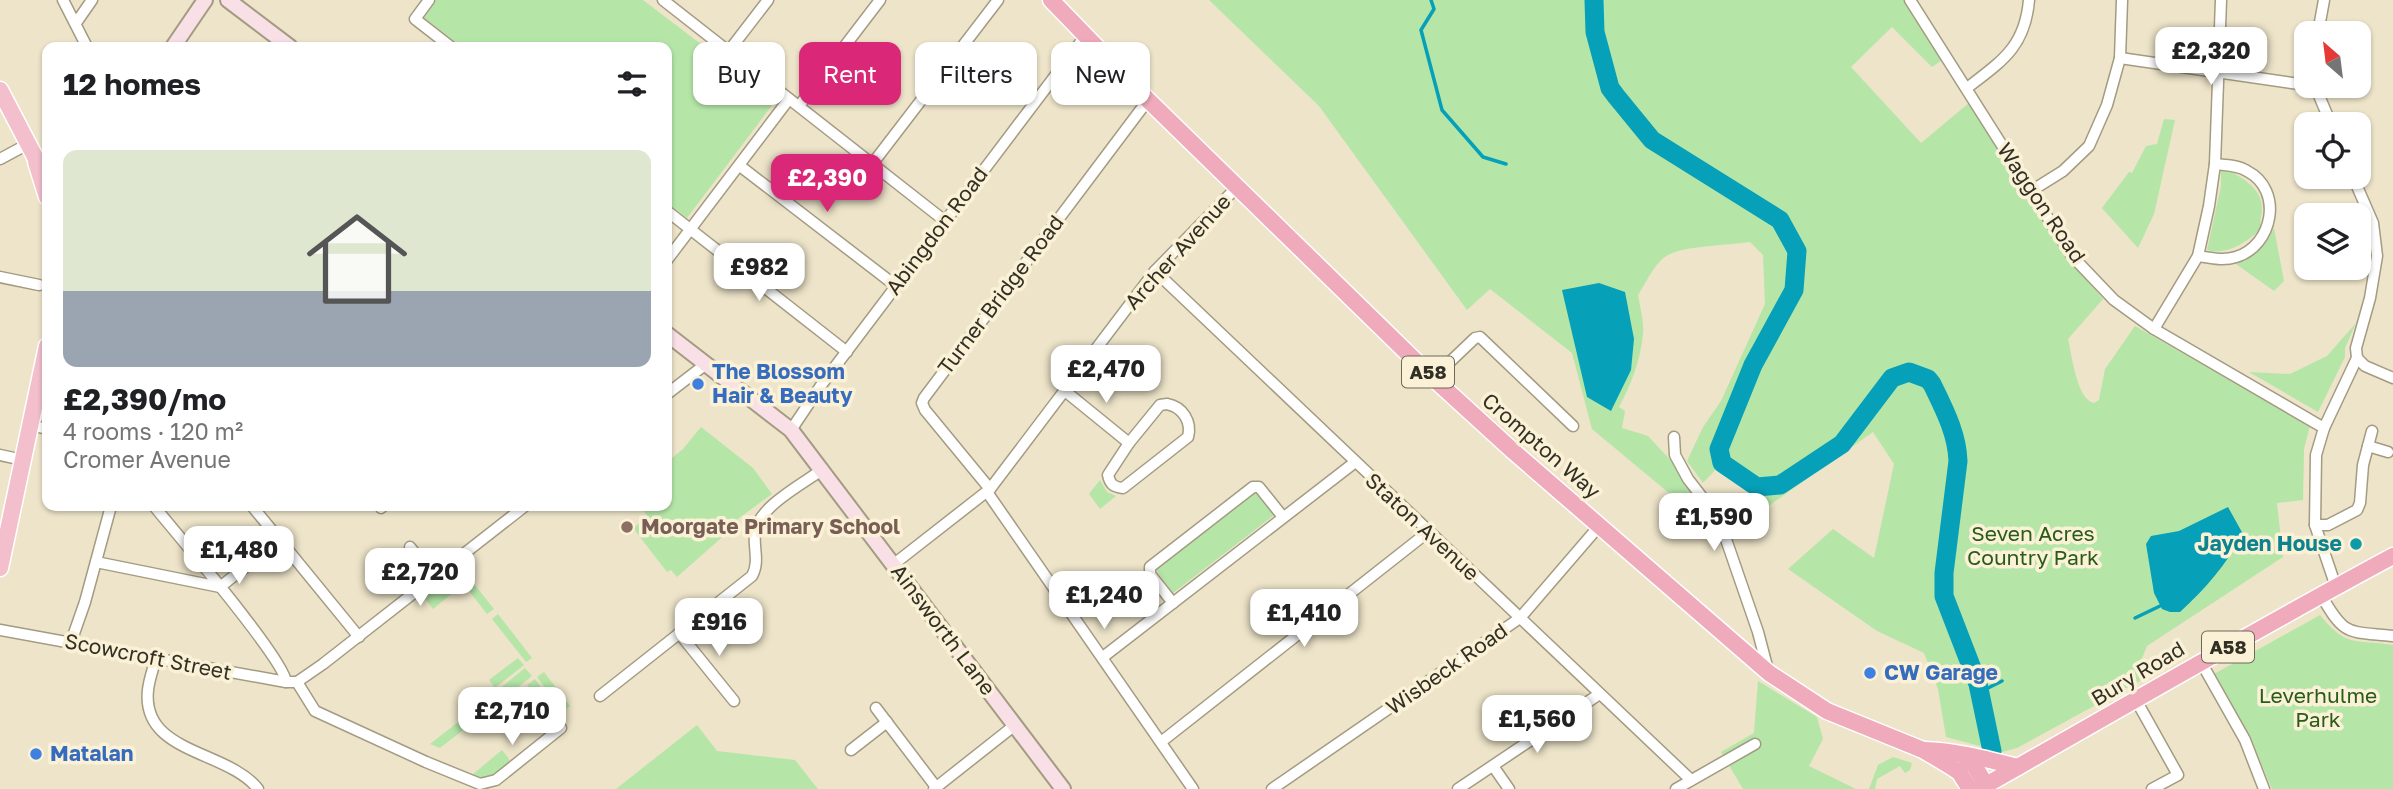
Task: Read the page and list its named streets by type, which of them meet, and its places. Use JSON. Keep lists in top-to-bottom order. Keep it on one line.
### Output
{"streets":{"highway":["A58","Crompton Way","Bury Road"],"main road":["Ainsworth Lane"],"street":["Waggon Road","Abingdon Road","Archer Avenue","Turner Bridge Road","Staton Avenue","Scowcroft Street","Wisbeck Road"]},"crossings":[["Abingdon Road","Crompton Way"],["Abingdon Road","Ainsworth Lane"],["Archer Avenue","Turner Bridge Road"],["Archer Avenue","Crompton Way"],["Archer Avenue","Staton Avenue"],["Archer Avenue","Ainsworth Lane"],["A58","Crompton Way"],["A58","Bury Road"],["Crompton Way","Wisbeck Road"],["Crompton Way","Bury Road"],["Staton Avenue","Wisbeck Road"]],"parks":["Seven Acres Country Park","Leverhulme Park"],"places":["The Blossom Hair & Beauty","Moorgate Primary School","Jayden House","CW Garage","Matalan"],"north":"top left","page":{"price":["£2,320","£2,390","£982","£2,470","£1,590","£1,480","£2,720","£1,240","£1,410","£916","£2,710","£1,560"],"chip":["Buy","Rent","Filters","New"],"heading":"12 homes","list":[{"name":"£2,390/mo","note":"4 rooms · 120 m² · Cromer Avenue"}]}}
